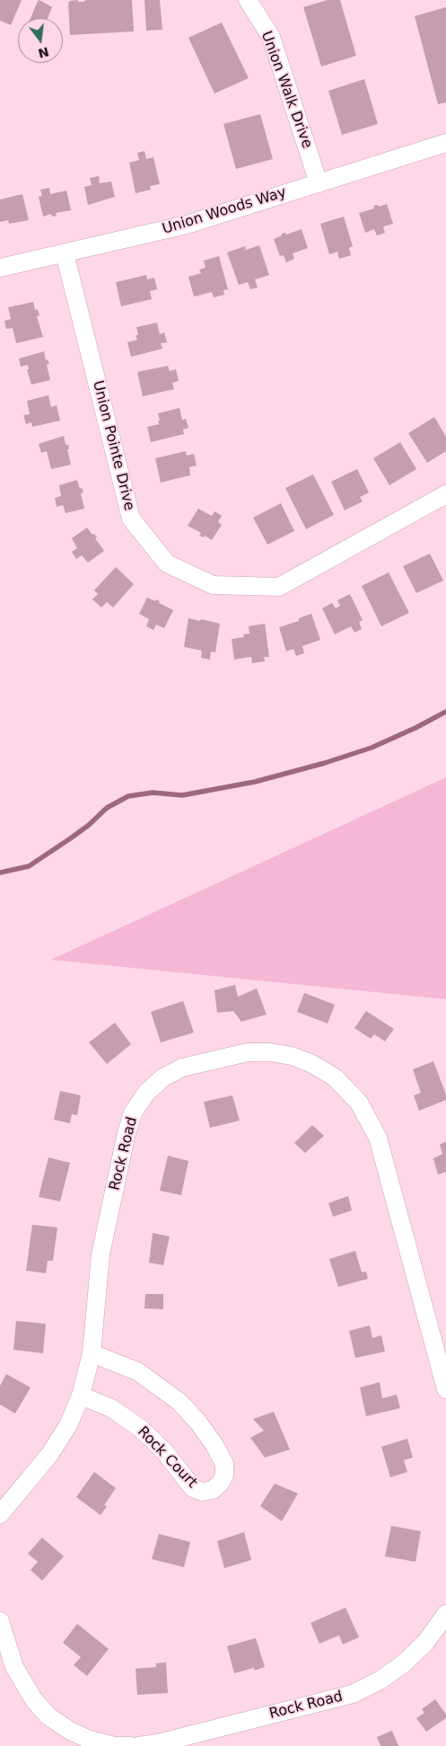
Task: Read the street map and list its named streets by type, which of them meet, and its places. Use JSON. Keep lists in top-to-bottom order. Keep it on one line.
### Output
{"streets":{"street":["Union Walk Drive","Union Woods Way","Union Pointe Drive","Rock Road","Rock Court"]},"crossings":[["Union Walk Drive","Union Woods Way"],["Union Woods Way","Union Pointe Drive"],["Rock Road","Rock Court"]],"north":"bottom"}
